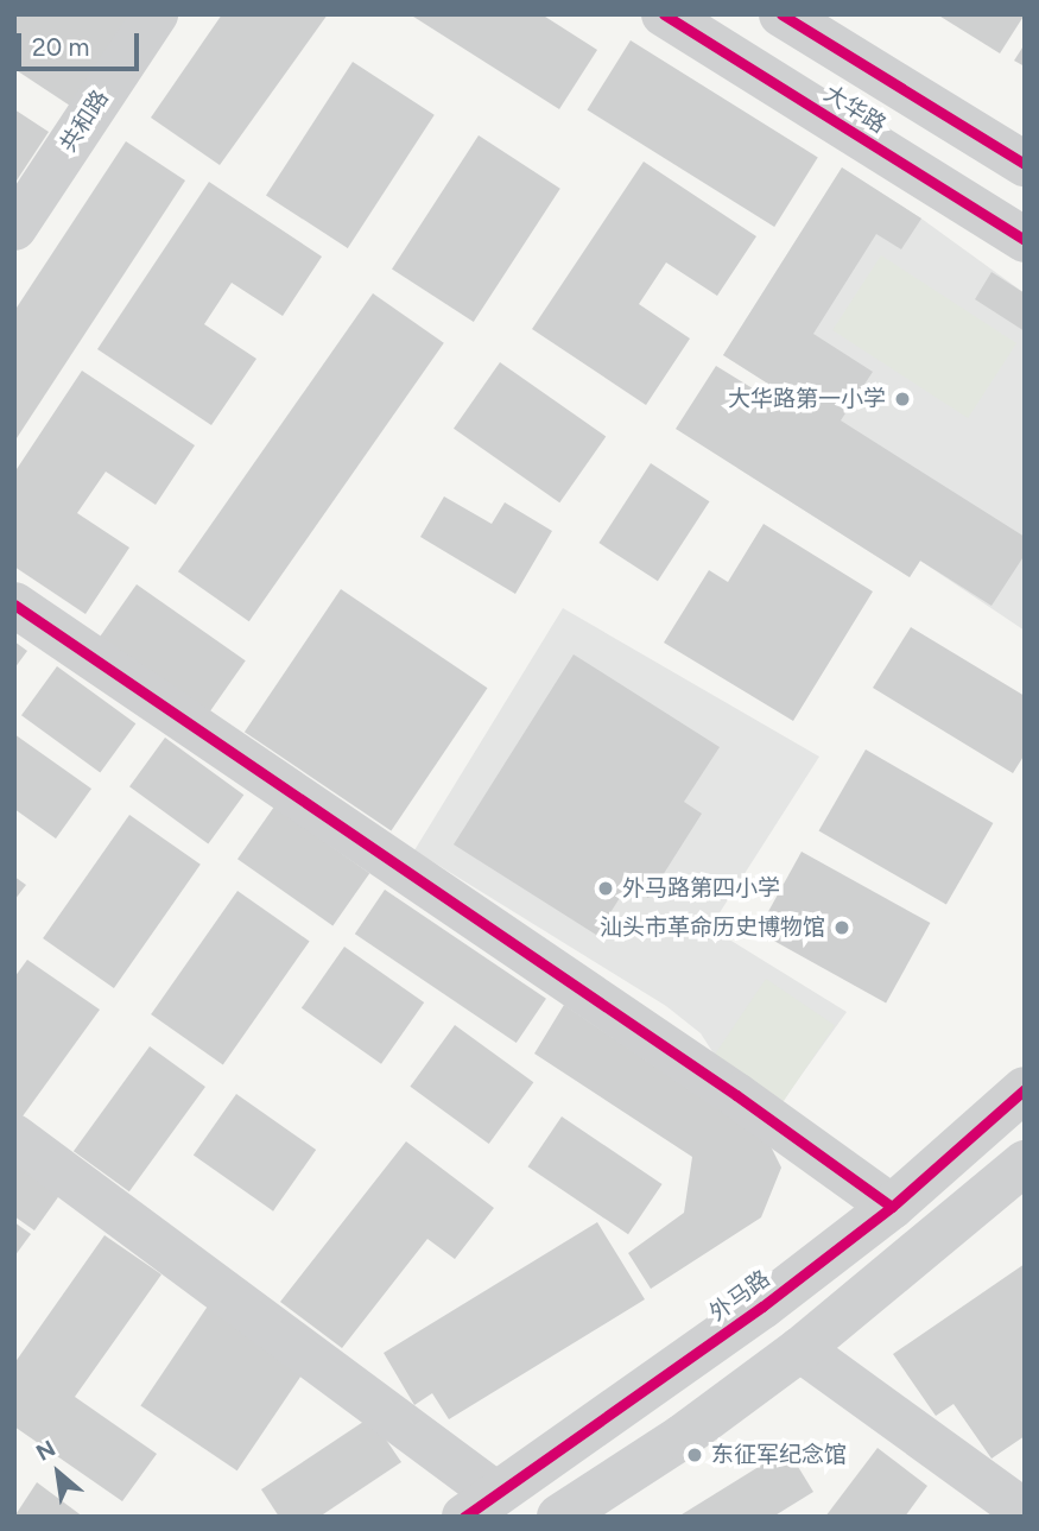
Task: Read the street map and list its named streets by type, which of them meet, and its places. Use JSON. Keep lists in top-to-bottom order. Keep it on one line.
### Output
{"streets":{"street":["大华路","共和路","外马路"]},"places":["大华路第一小学","外马路第四小学","汕头市革命历史博物馆","东征军纪念馆"],"scale_bar":"20 m","north":"top left"}
